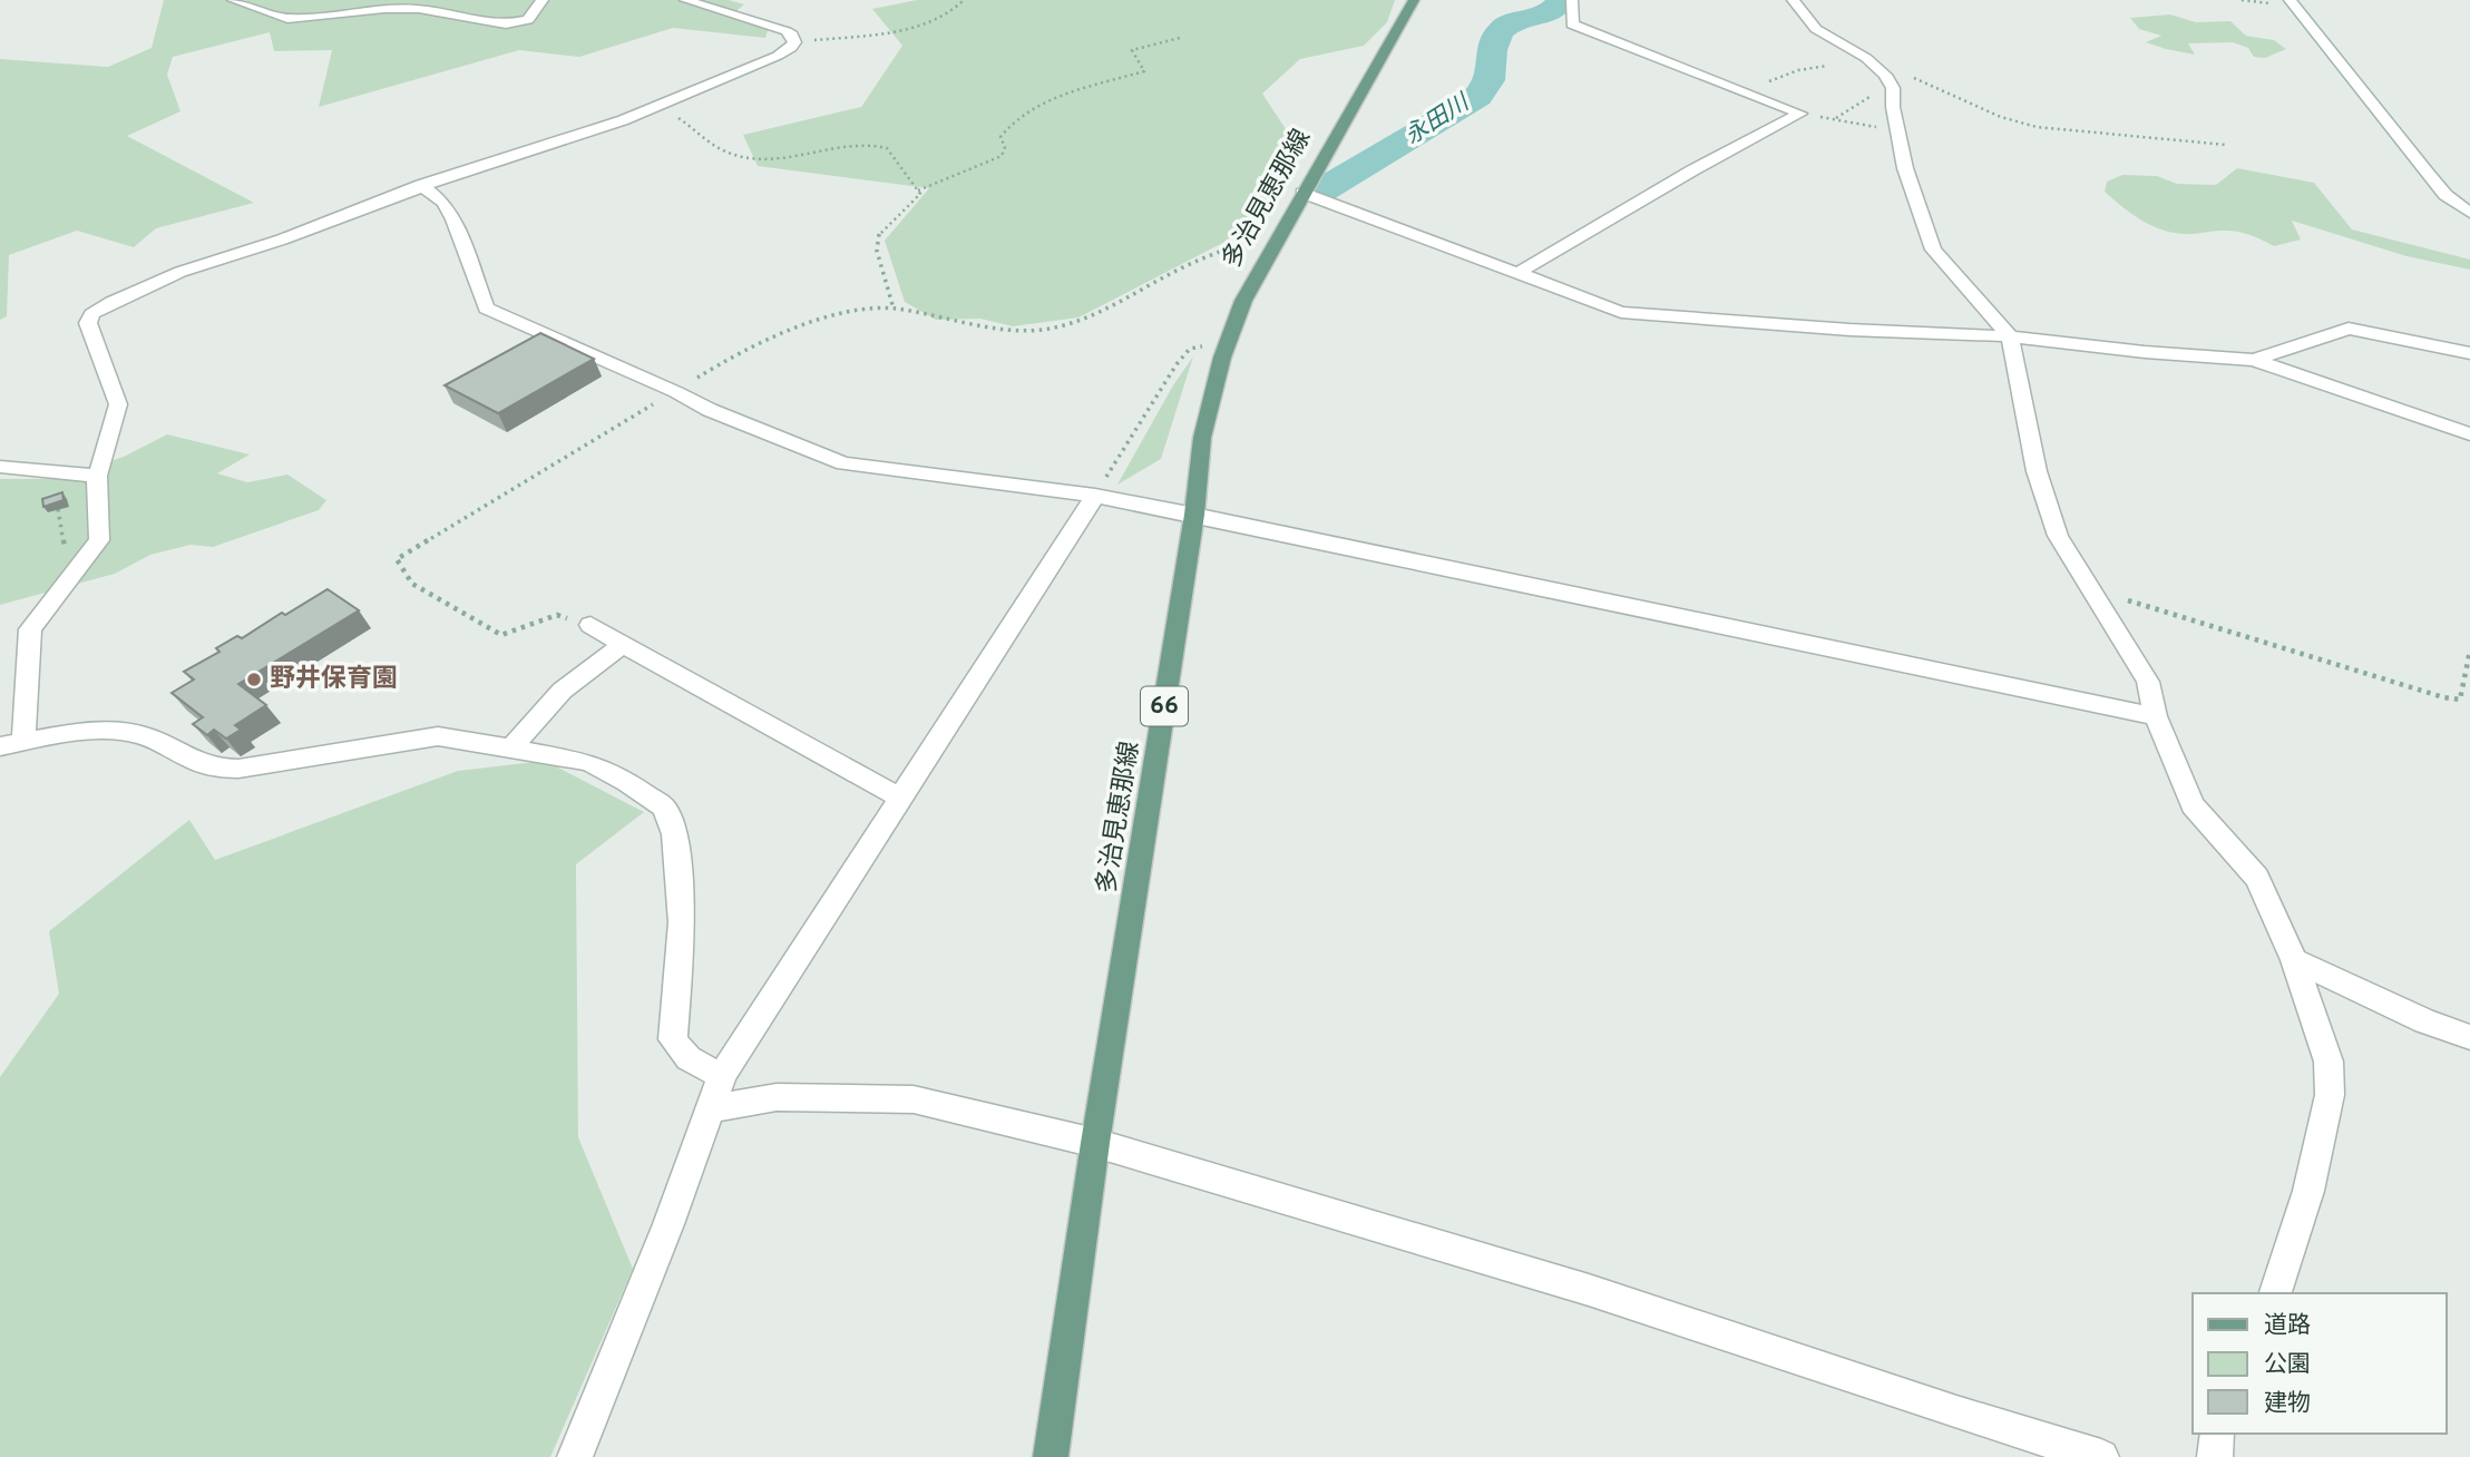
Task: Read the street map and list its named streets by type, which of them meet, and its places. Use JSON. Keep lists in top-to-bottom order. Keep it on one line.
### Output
{"streets":{"main road":["多治見恵那線","66"]},"water":["永田川"],"places":["野井保育園"],"legend":["道路","公園","建物"]}
